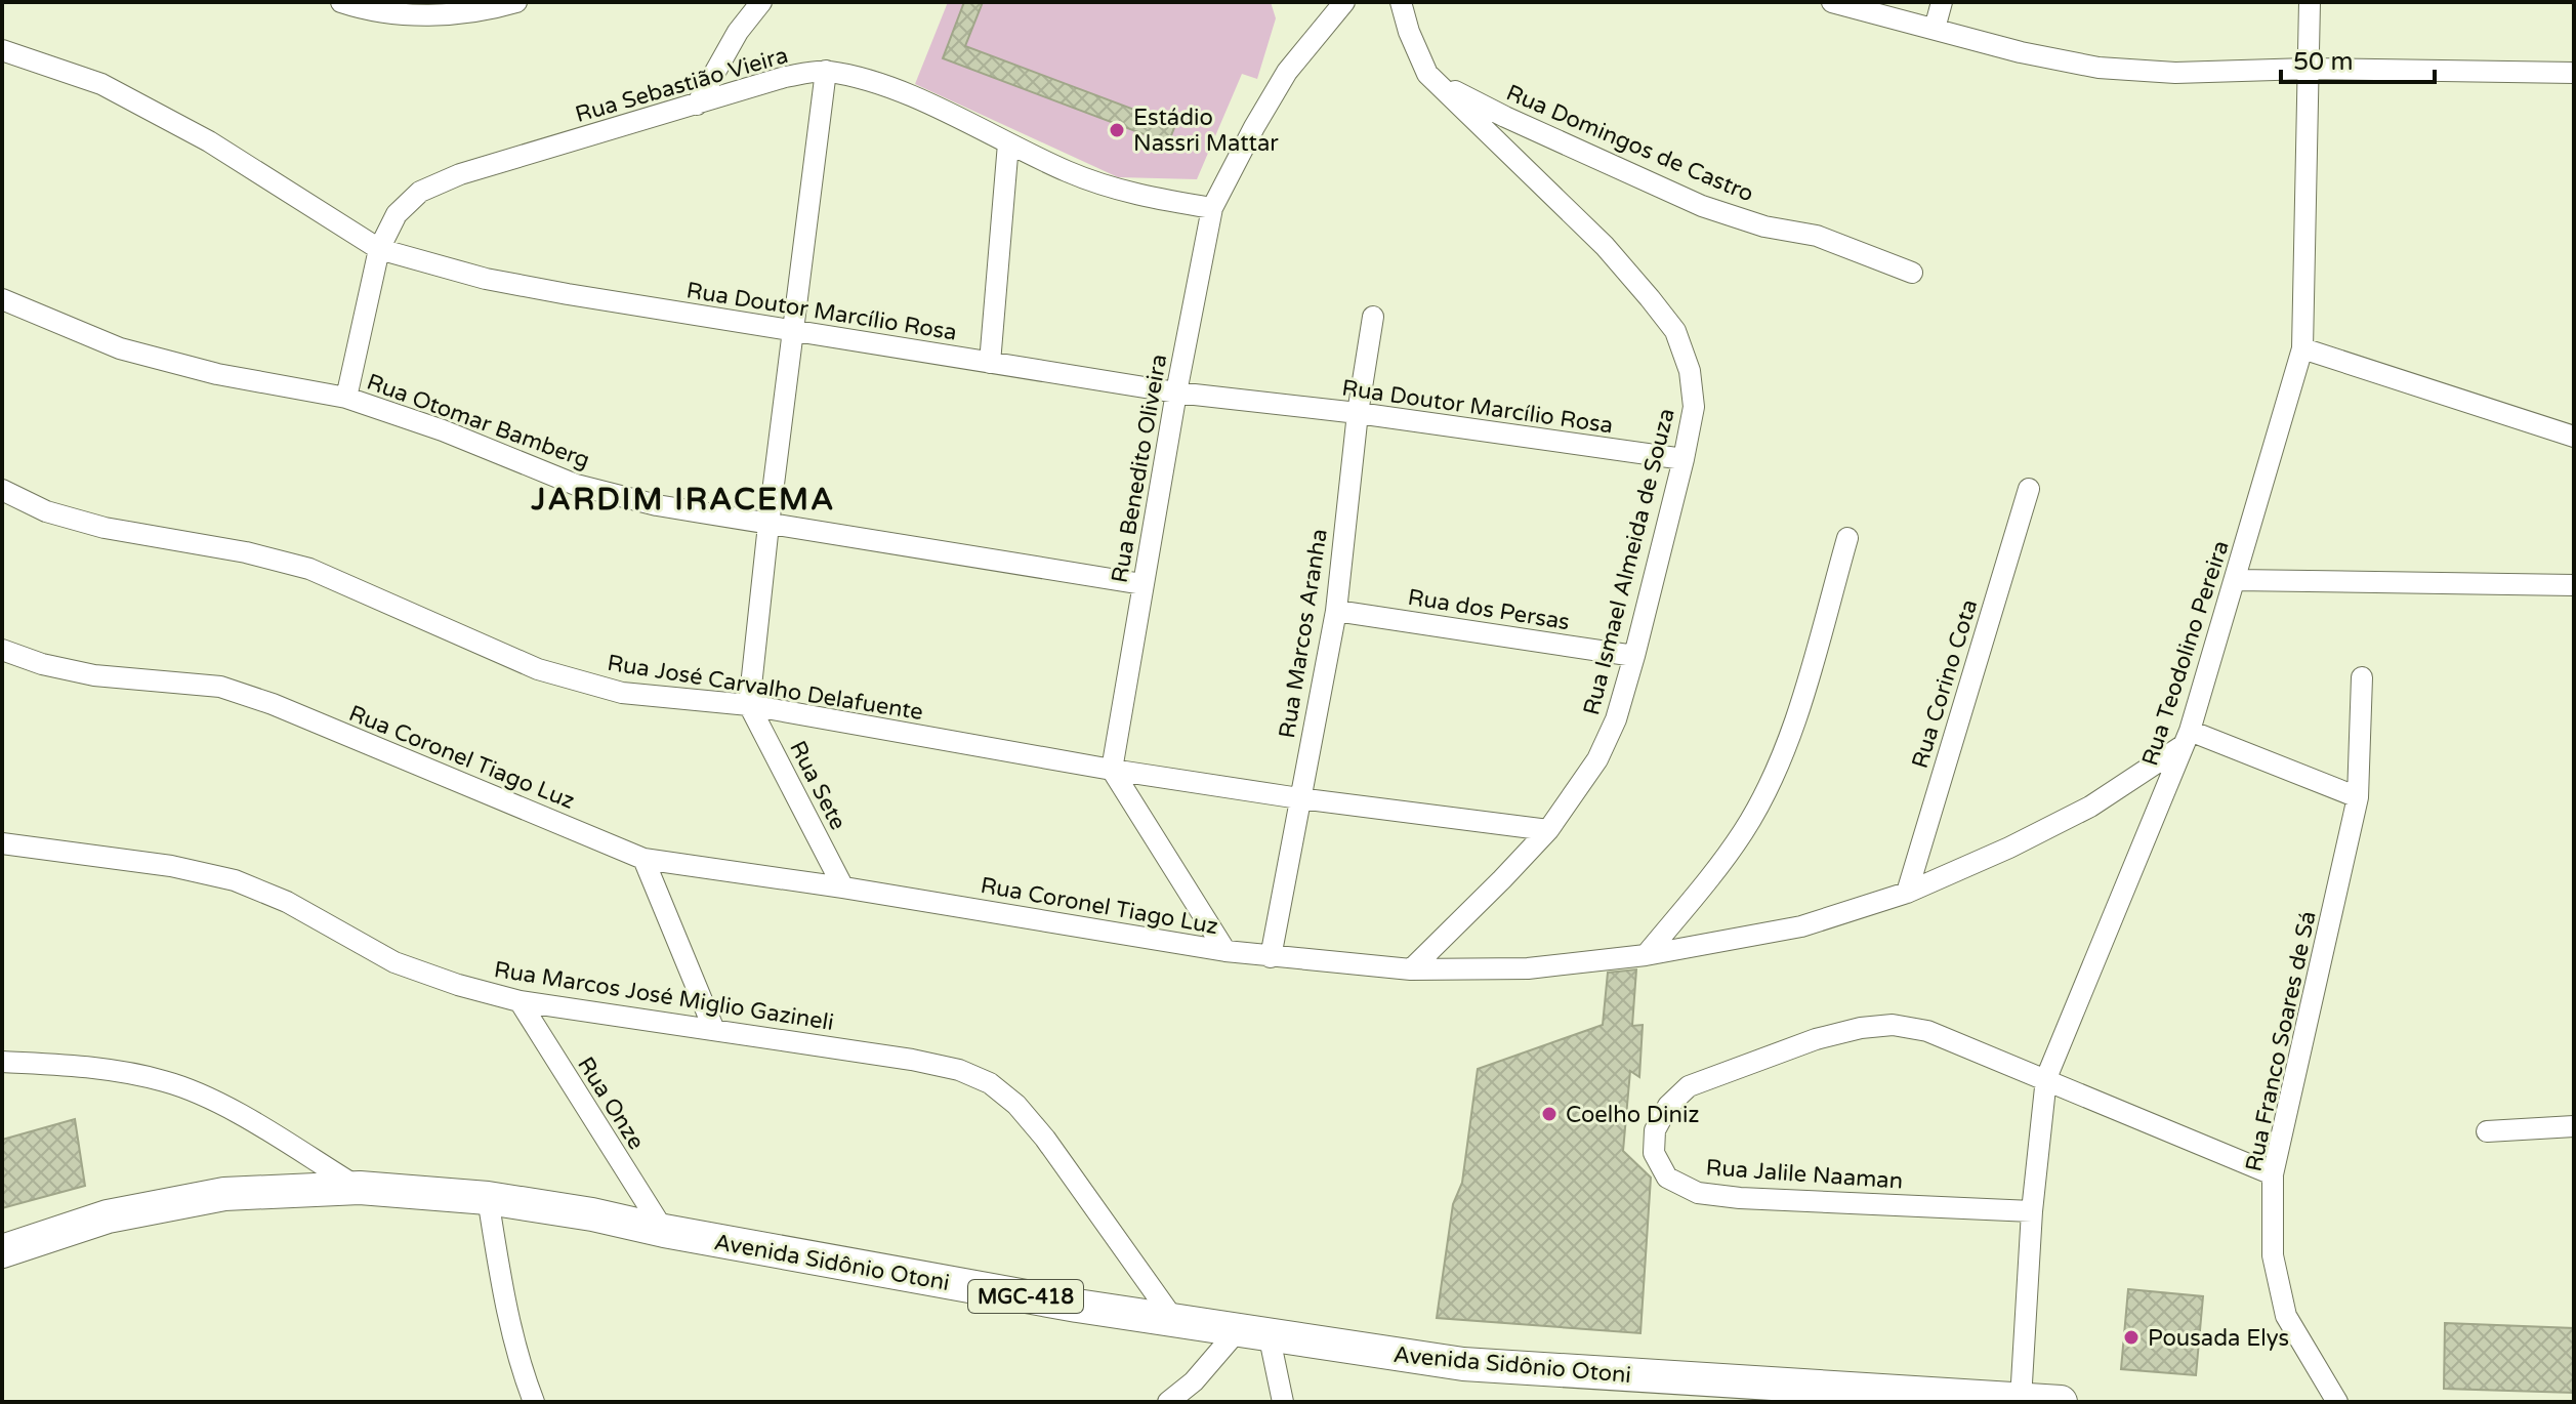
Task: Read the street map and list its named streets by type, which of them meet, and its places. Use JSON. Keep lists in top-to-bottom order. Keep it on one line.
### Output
{"streets":{"main road":["Avenida Sidônio Otoni","MGC-418"],"street":["Rua Sebastião Vieira","Rua Domingos de Castro","Rua Doutor Marcílio Rosa","Rua Otomar Bamberg","Rua Benedito Oliveira","Rua Ismael Almeida de Souza","Rua dos Persas","Rua Marcos Aranha","Rua Teodolino Pereira","Rua Corino Cota","Rua José Carvalho Delafuente","Rua Coronel Tiago Luz","Rua Sete","Rua Marcos José Miglio Gazineli","Rua Franco Soares de Sá","Rua Onze","Rua Jalile Naaman"]},"crossings":[["Rua Sebastião Vieira","Rua Doutor Marcílio Rosa"],["Rua Sebastião Vieira","Rua Otomar Bamberg"],["Rua Sebastião Vieira","Rua Benedito Oliveira"],["Rua Domingos de Castro","Rua Ismael Almeida de Souza"],["Rua Doutor Marcílio Rosa","Rua Benedito Oliveira"],["Rua Doutor Marcílio Rosa","Rua Ismael Almeida de Souza"],["Rua Doutor Marcílio Rosa","Rua Marcos Aranha"],["Rua Otomar Bamberg","Rua Benedito Oliveira"],["Rua Benedito Oliveira","Rua José Carvalho Delafuente"],["Rua Ismael Almeida de Souza","Rua dos Persas"],["Rua Ismael Almeida de Souza","Rua José Carvalho Delafuente"],["Rua Ismael Almeida de Souza","Rua Coronel Tiago Luz"],["Rua dos Persas","Rua Marcos Aranha"],["Rua Marcos Aranha","Rua José Carvalho Delafuente"],["Rua Marcos Aranha","Rua Coronel Tiago Luz"],["Rua Teodolino Pereira","Rua Coronel Tiago Luz"],["Rua Teodolino Pereira","Rua Jalile Naaman"],["Rua Teodolino Pereira","Avenida Sidônio Otoni"],["Rua Corino Cota","Rua Coronel Tiago Luz"],["Rua José Carvalho Delafuente","Rua Sete"],["Rua Coronel Tiago Luz","Rua Sete"],["Rua Marcos José Miglio Gazineli","Rua Onze"],["Rua Marcos José Miglio Gazineli","Avenida Sidônio Otoni"],["Rua Franco Soares de Sá","Rua Jalile Naaman"],["Rua Onze","Avenida Sidônio Otoni"]],"districts":["JARDIM IRACEMA"],"places":["Estádio Nassri Mattar","Coelho Diniz","Pousada Elys"],"scale_bar":"50 m"}
